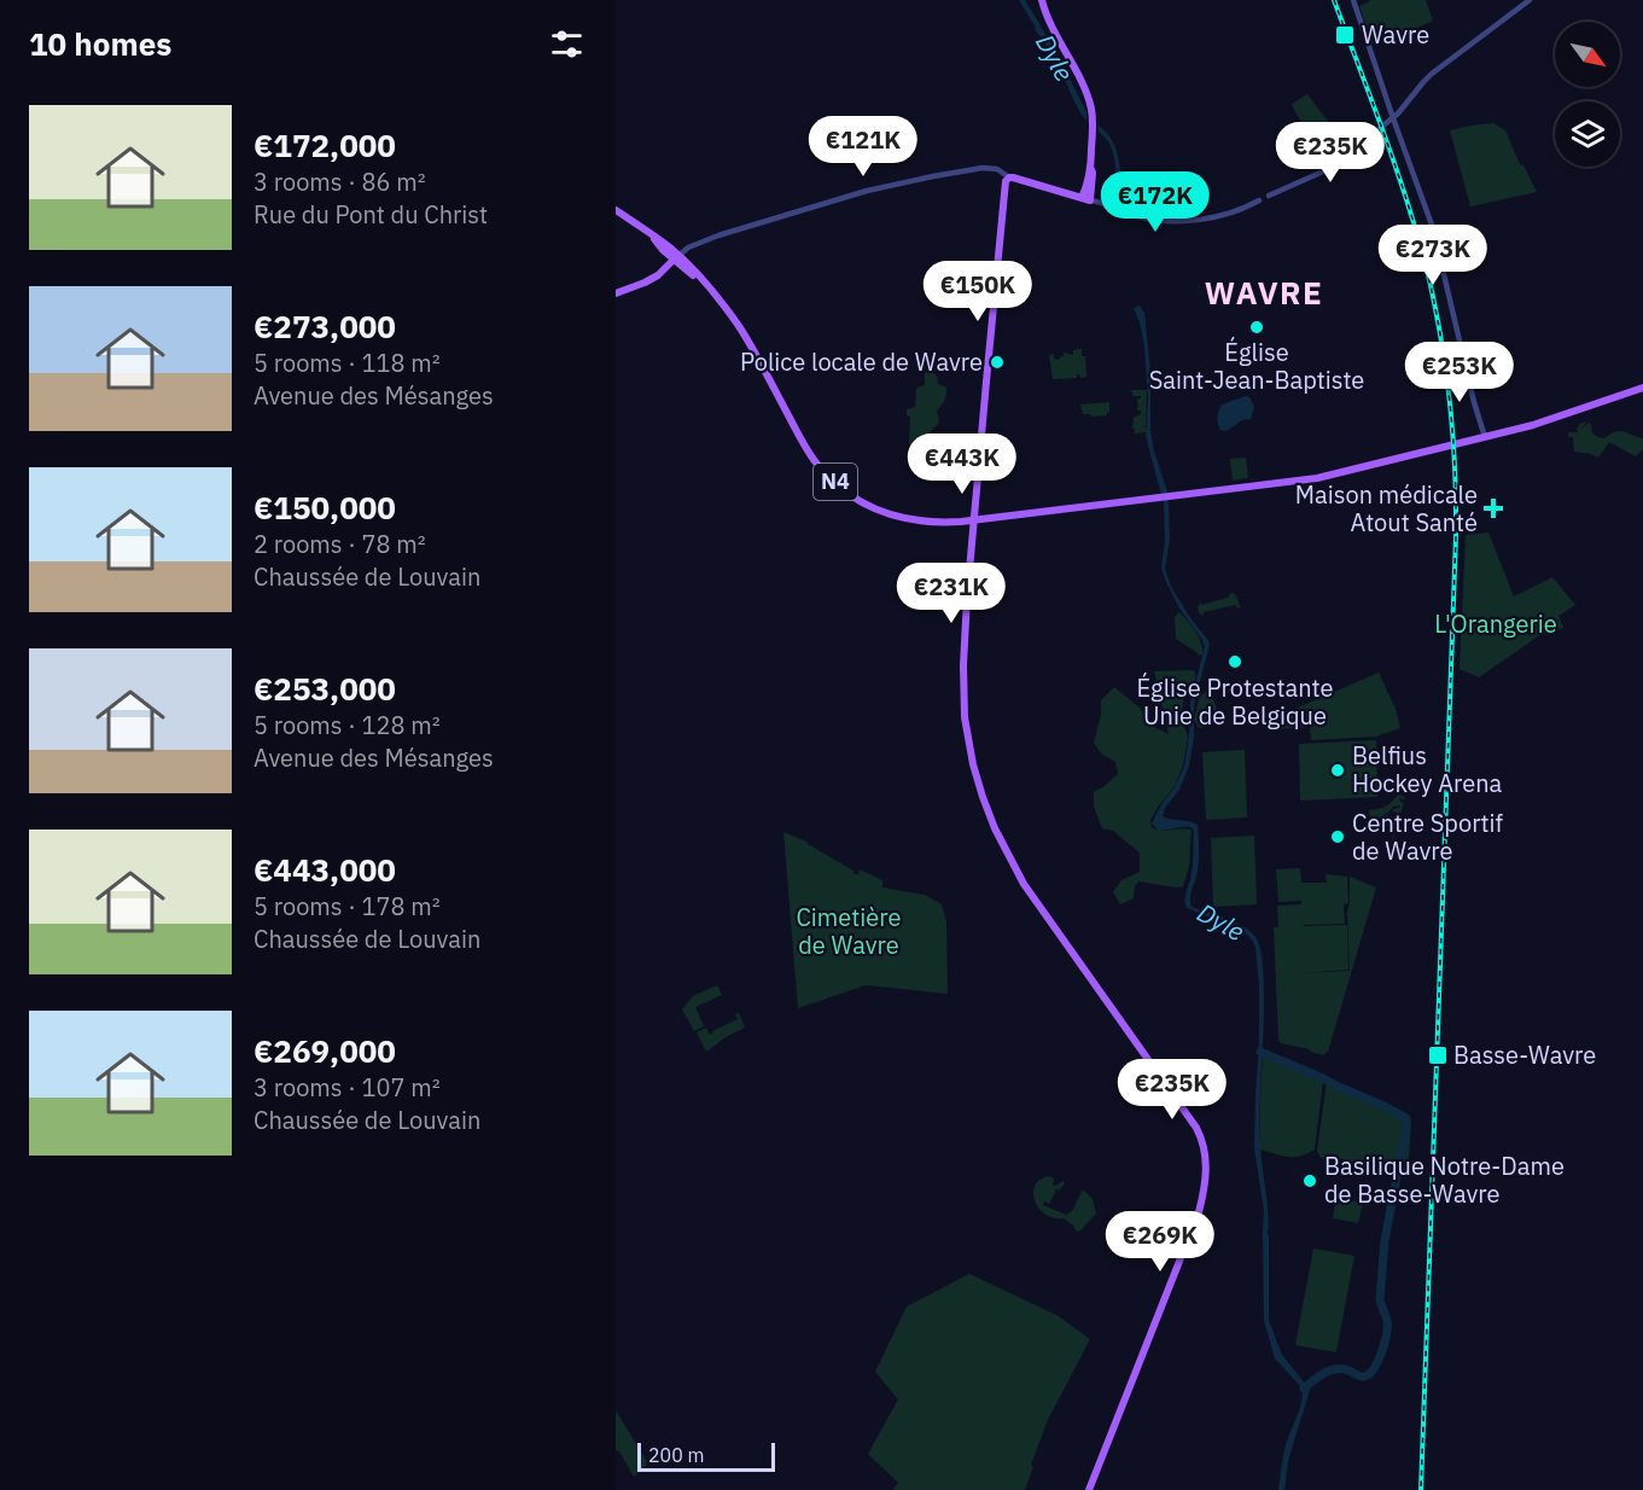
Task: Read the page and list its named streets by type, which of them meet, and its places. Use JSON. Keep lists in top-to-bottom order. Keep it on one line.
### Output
{"streets":{"main road":["N4"]},"districts":["WAVRE"],"water":["Dyle"],"parks":["L'Orangerie","Cimetière de Wavre"],"places":{"transit":["Wavre","Basse-Wavre"],"other":["Église Saint-Jean-Baptiste","Police locale de Wavre","Église Protestante Unie de Belgique","Belfius Hockey Arena","Centre Sportif de Wavre","Basilique Notre-Dame de Basse-Wavre"],"health":["Maison médicale Atout Santé"]},"scale_bar":"200 m","north":"bottom right","page":{"heading":"10 homes","list":[{"name":"€172,000","note":"3 rooms · 86 m² · Rue du Pont du Christ"},{"name":"€273,000","note":"5 rooms · 118 m² · Avenue des Mésanges"},{"name":"€150,000","note":"2 rooms · 78 m² · Chaussée de Louvain"},{"name":"€253,000","note":"5 rooms · 128 m² · Avenue des Mésanges"},{"name":"€443,000","note":"5 rooms · 178 m² · Chaussée de Louvain"},{"name":"€269,000","note":"3 rooms · 107 m² · Chaussée de Louvain"}],"price":["€121K","€235K","€172K","€273K","€150K","€253K","€443K","€231K","€235K","€269K"],"scale":"200 m"}}
